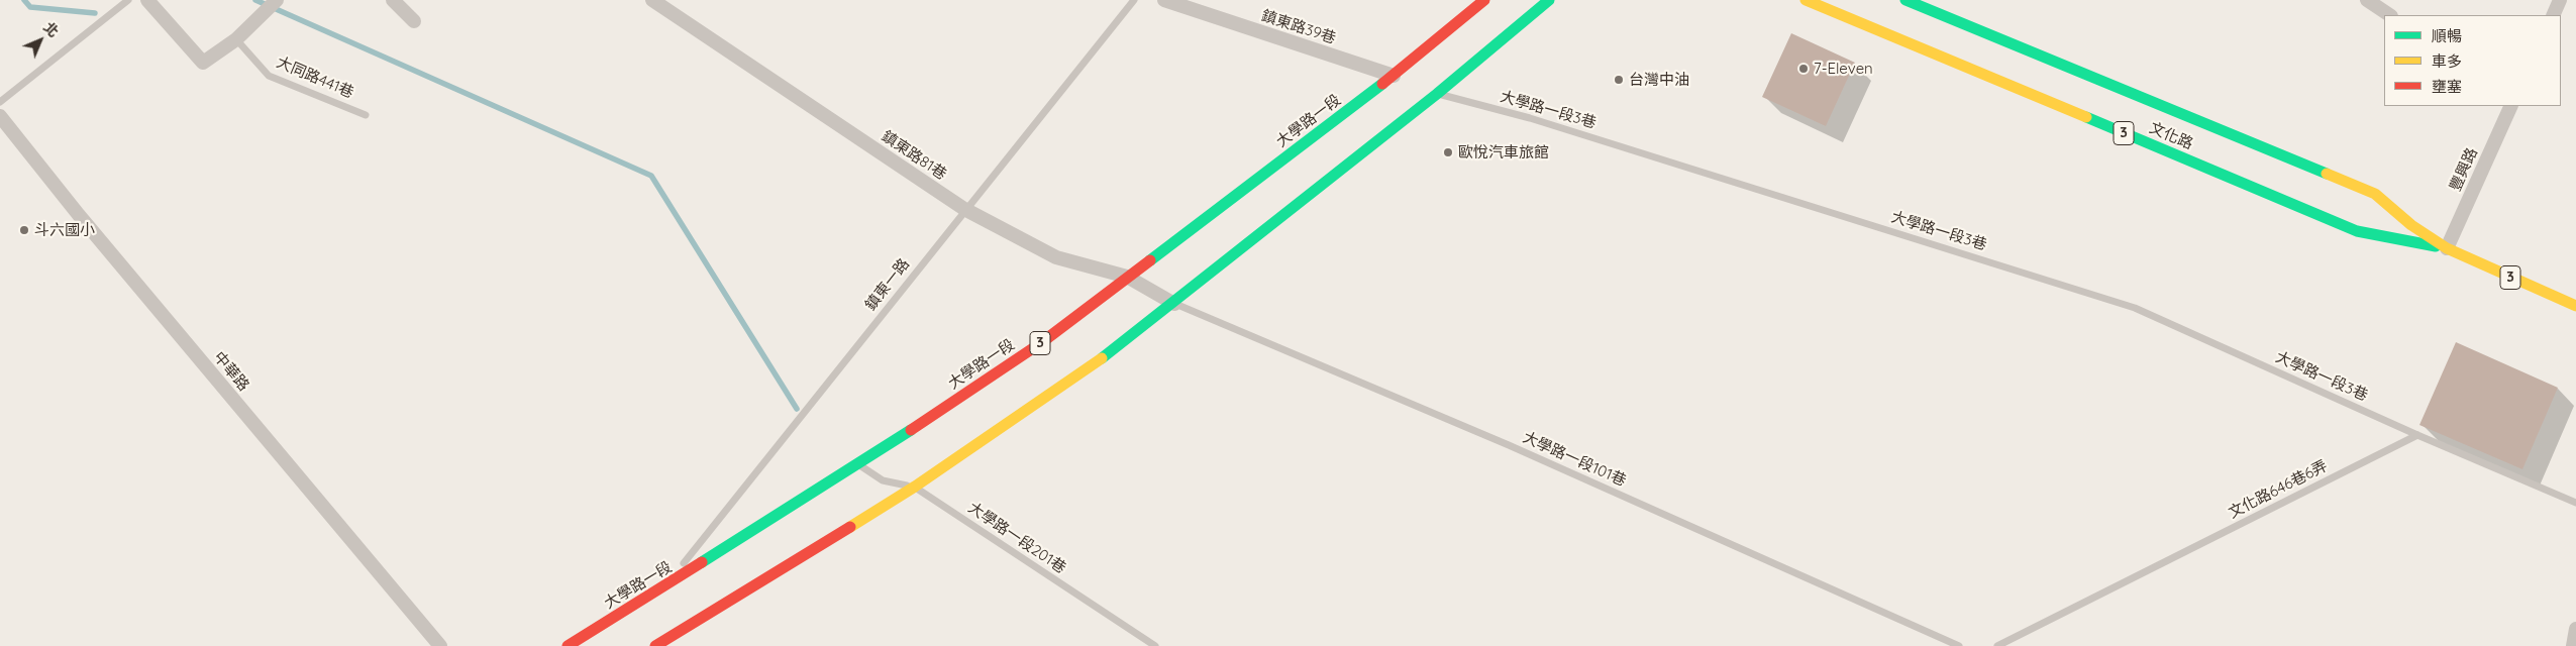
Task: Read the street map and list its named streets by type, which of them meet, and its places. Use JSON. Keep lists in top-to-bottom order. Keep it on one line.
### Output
{"streets":{"main road":["大學路一段","3","文化路"],"street":["鎮東路39巷","鎮東路81巷","豐興路","中華路"],"lane":["大同路441巷","大學路一段3巷","鎮東一路","大學路一段101巷","文化路646巷6弄","大學路一段201巷"]},"crossings":[["鎮東路39巷","大學路一段"],["大學路一段3巷","文化路646巷6弄"],["大學路一段","鎮東路81巷"],["大學路一段","鎮東一路"],["大學路一段","大學路一段201巷"],["文化路","豐興路"],["鎮東路81巷","鎮東一路"],["鎮東路81巷","大學路一段101巷"]],"places":["7-Eleven","台灣中油","歐悅汽車旅館","斗六國小"],"legend":["順暢","車多","壅塞"],"north":"top right"}
